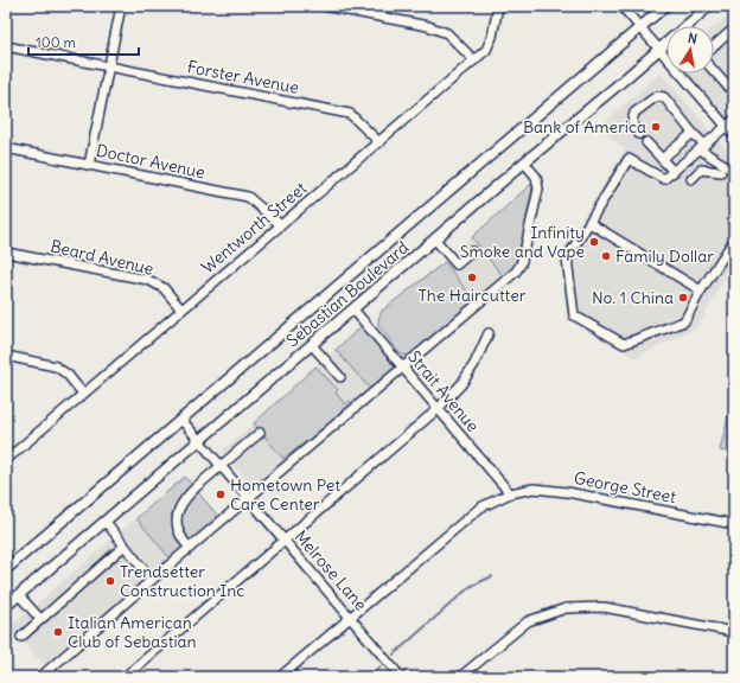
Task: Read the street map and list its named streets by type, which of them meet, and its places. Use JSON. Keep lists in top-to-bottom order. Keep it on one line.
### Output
{"streets":{"main road":["Sebastian Boulevard"],"street":["Forster Avenue","Doctor Avenue","Wentworth Street","Beard Avenue","Strait Avenue","George Street","Melrose Lane"]},"crossings":[["Forster Avenue","Wentworth Street"],["Doctor Avenue","Wentworth Street"],["Wentworth Street","Beard Avenue"],["Sebastian Boulevard","Strait Avenue"],["Sebastian Boulevard","Melrose Lane"],["Strait Avenue","George Street"],["George Street","Melrose Lane"]],"places":["Bank of America","Infinity Smoke and Vape","Family Dollar","The Haircutter","No. 1 China","Hometown Pet Care Center","Trendsetter Construction Inc","Italian American Club of Sebastian"],"scale_bar":"100 m","north":"top"}
